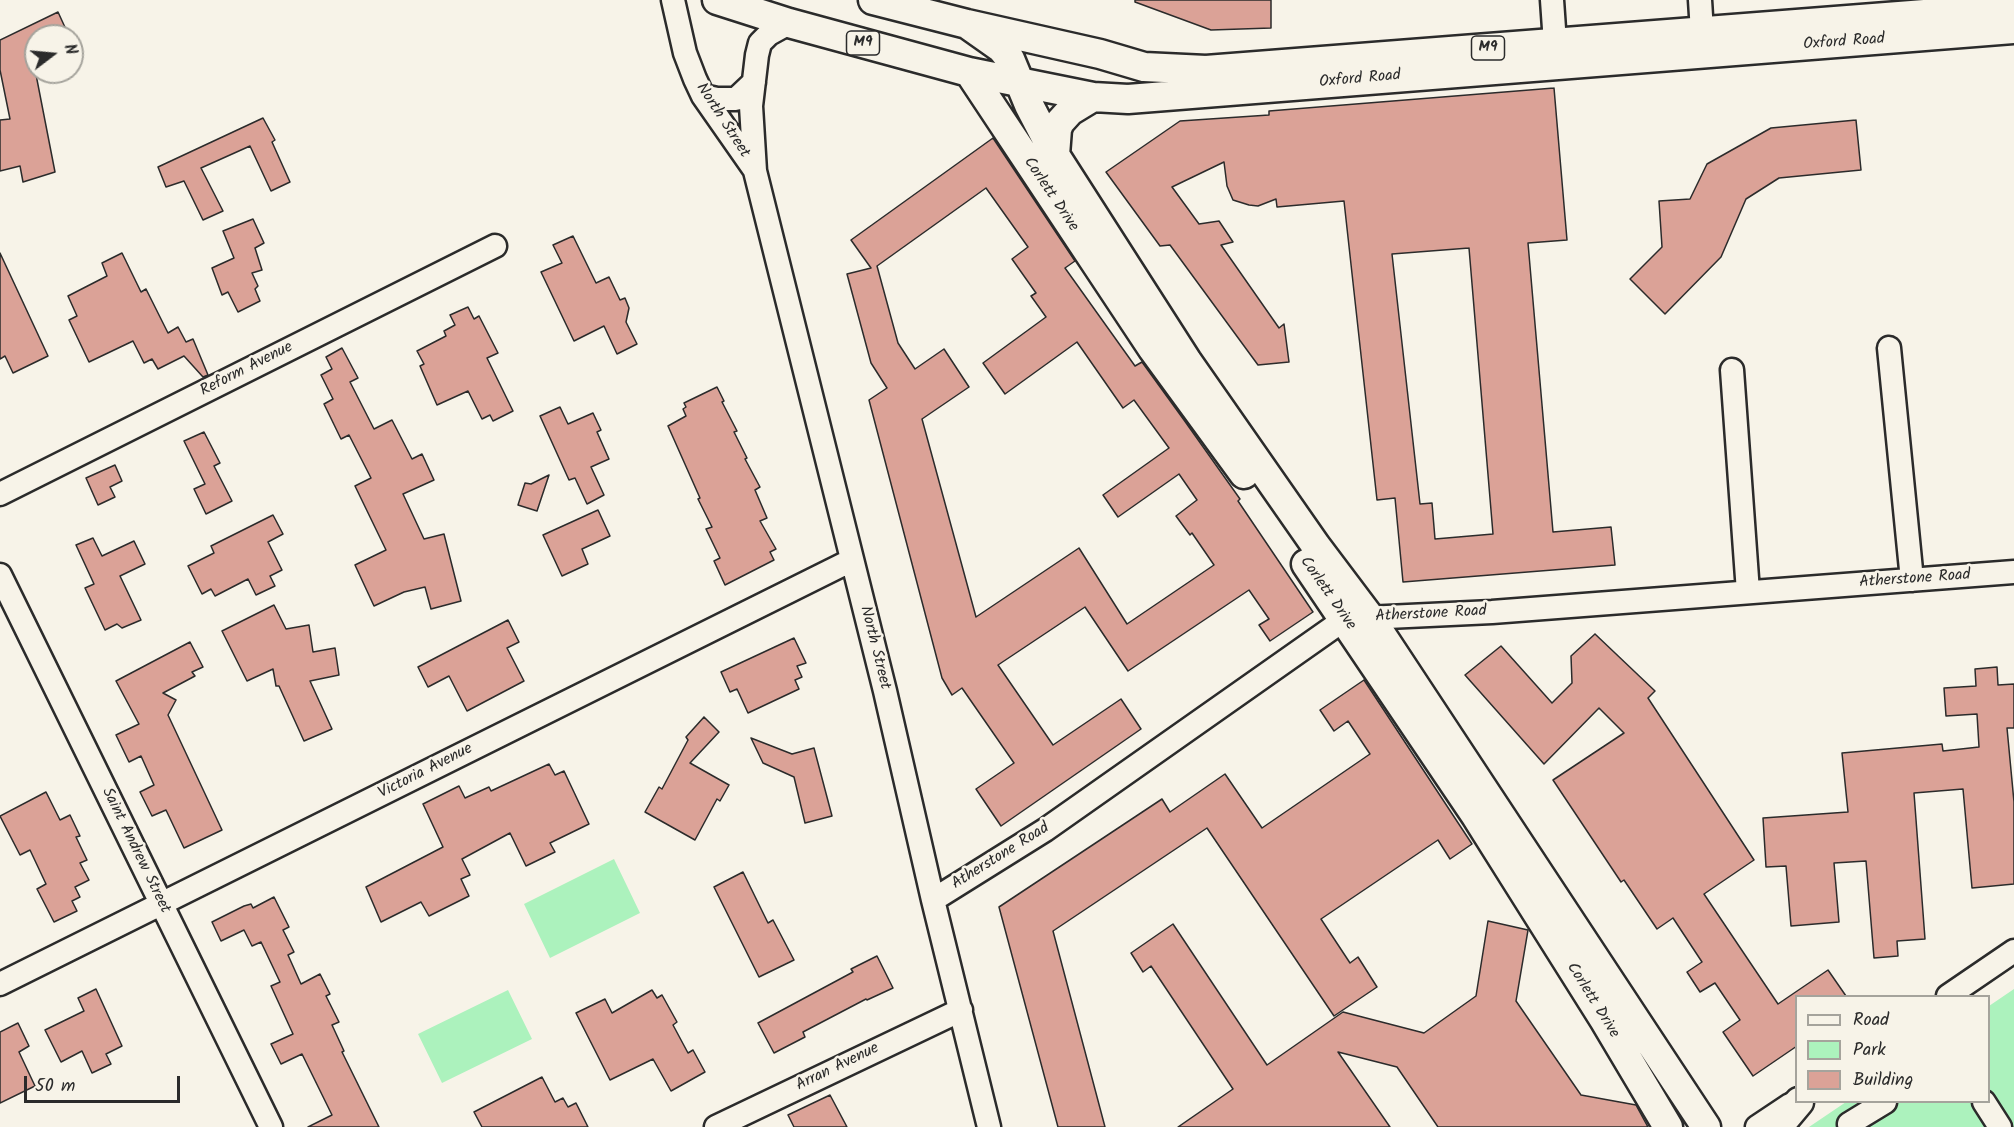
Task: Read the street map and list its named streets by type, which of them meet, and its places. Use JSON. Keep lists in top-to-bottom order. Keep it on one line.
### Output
{"streets":{"main road":["M9","Oxford Road","Corlett Drive"],"street":["North Street","Reform Avenue","Atherstone Road","Victoria Avenue","Saint Andrew Street","Arran Avenue"]},"crossings":[["Oxford Road","North Street"],["Oxford Road","Corlett Drive"],["North Street","Atherstone Road"],["North Street","Victoria Avenue"],["North Street","Arran Avenue"],["Corlett Drive","Atherstone Road"],["Victoria Avenue","Saint Andrew Street"]],"legend":["Road","Park","Building"],"scale_bar":"50 m","north":"right"}
